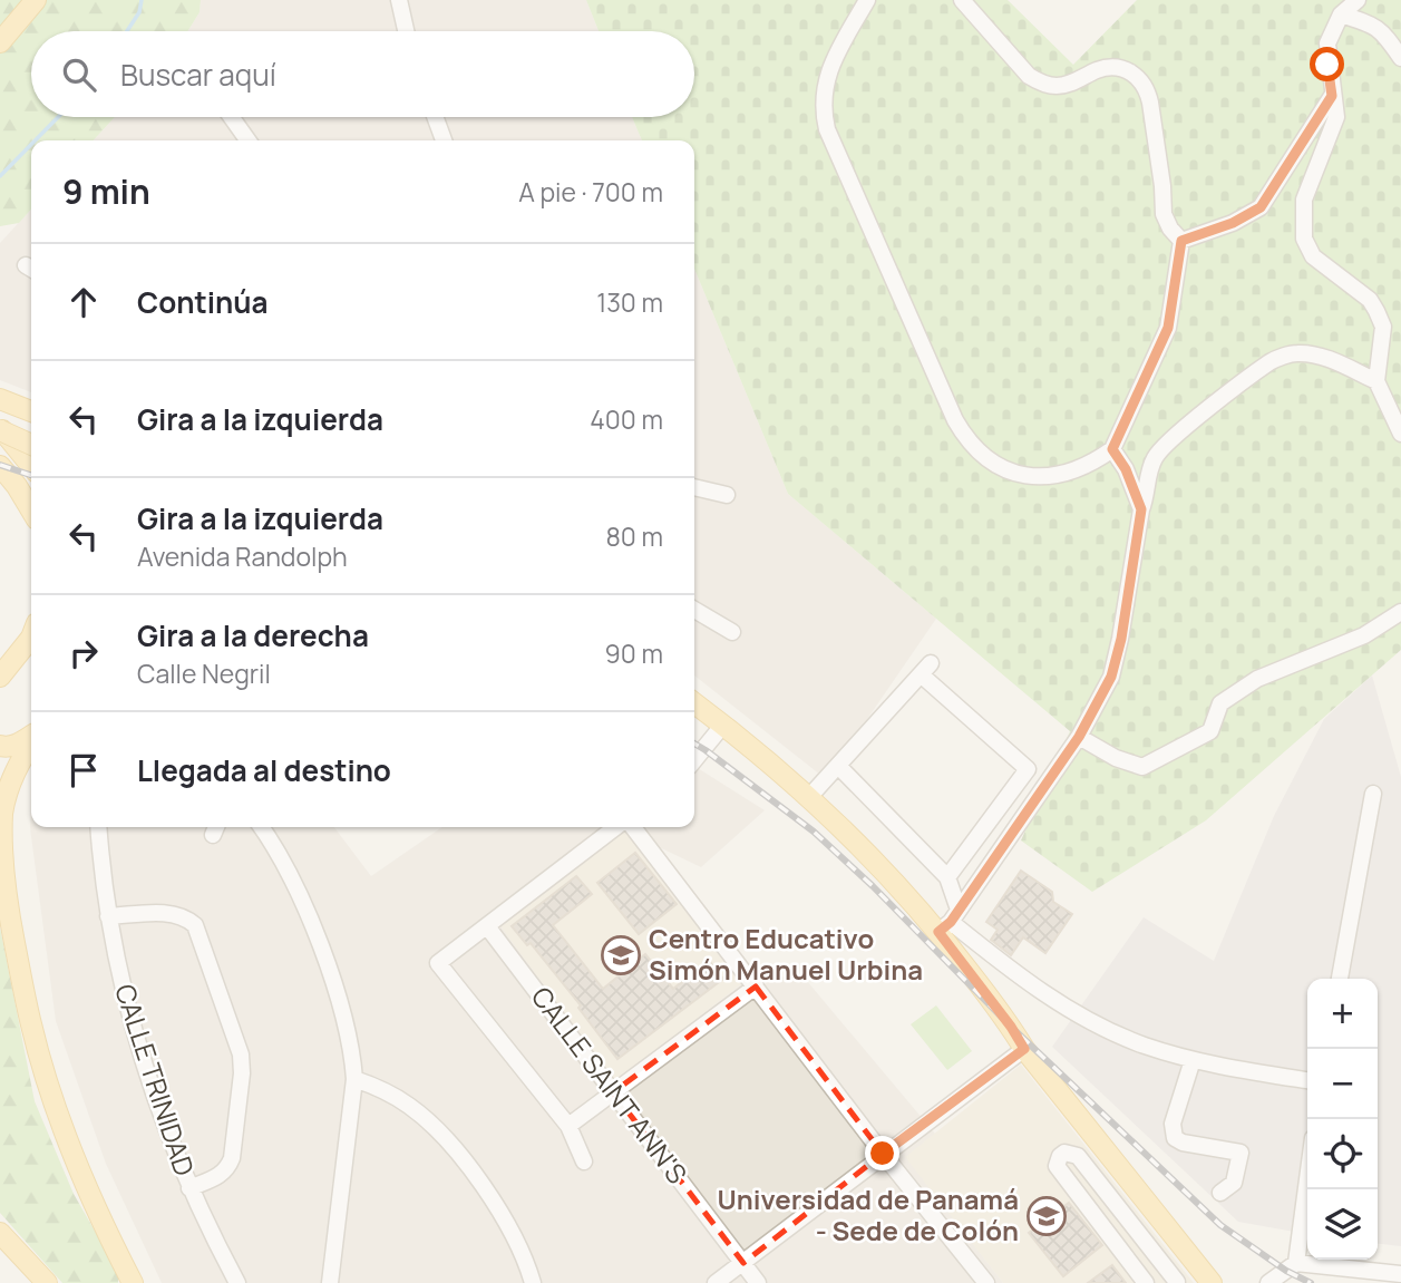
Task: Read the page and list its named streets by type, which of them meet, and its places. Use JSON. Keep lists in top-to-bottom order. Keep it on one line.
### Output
{"streets":{"street":["CALLE TRINIDAD","CALLE SAINT ANN'S"]},"places":{"school or university":["Centro Educativo Simón Manuel Urbina","Universidad de Panamá - Sede de Colón"]},"page":{"search":"Buscar aquí","heading":["9 min","A pie · 700 m"],"list":[["Continúa","130 m"],["Gira a la izquierda","400 m"],["Gira a la izquierda","Avenida Randolph","80 m"],["Gira a la derecha","Calle Negril","90 m"],"Llegada al destino"],"map_buttons":["+","−"]}}
